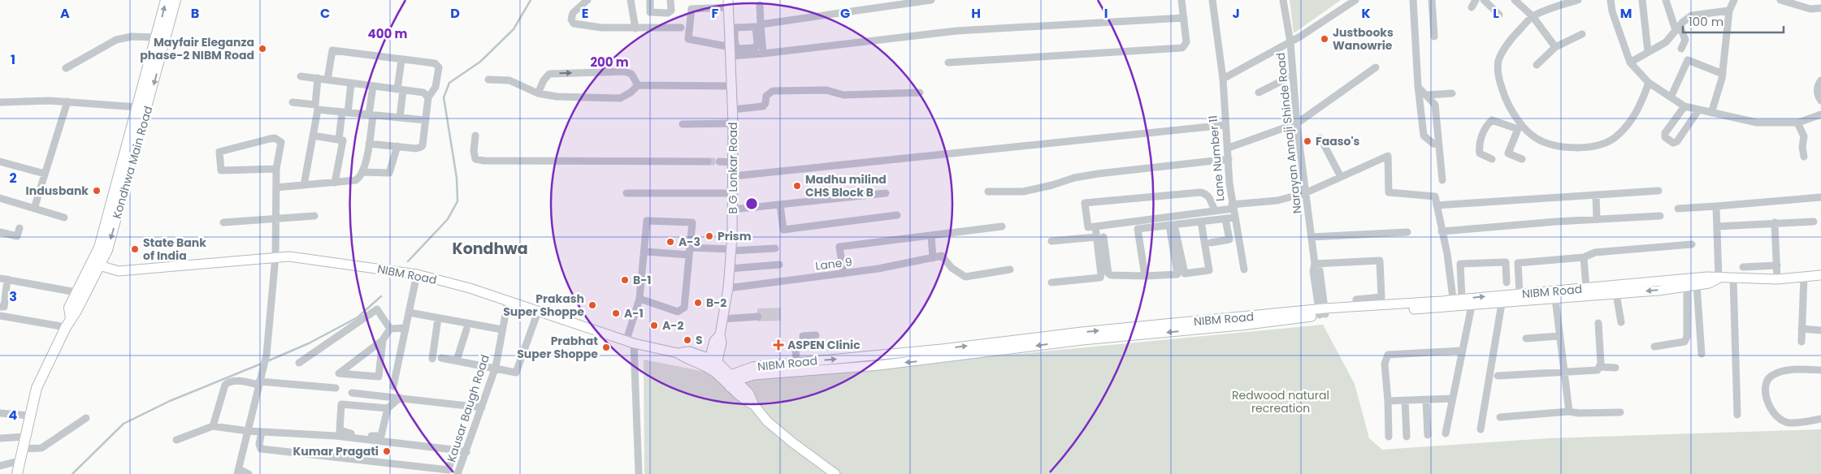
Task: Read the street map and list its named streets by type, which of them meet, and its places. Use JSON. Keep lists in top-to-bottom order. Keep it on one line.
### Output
{"streets":{"main road":["Kondhwa Main Road"],"street":["Narayan Annaji Shinde Road","Lane Number 11","B G Lonkar Road","Lane 9","NIBM Road","Kausar Baugh Road"]},"crossings":[["Narayan Annaji Shinde Road","NIBM Road"],["Kondhwa Main Road","NIBM Road"],["B G Lonkar Road","Lane 9"],["B G Lonkar Road","NIBM Road"],["NIBM Road","Kausar Baugh Road"]],"districts":["Kondhwa"],"parks":["Redwood natural recreation"],"places":{"other":["Justbooks Wanowrie","Mayfair Eleganza phase-2 NIBM Road","Faaso's","Madhu milind CHS Block B","Indusbank","Prism","A-3","State Bank of India","B-1","B-2","Prakash Super Shoppe","A-1","A-2","S","Prabhat Super Shoppe","Kumar Pragati"],"health":["ASPEN Clinic"]},"scale_bar":"100 m","grid":{"columns":["A","B","C","D","E","F","G","H","I","J","K","L","M"],"rows":["1","2","3","4"]},"rings":["400 m","200 m"]}
